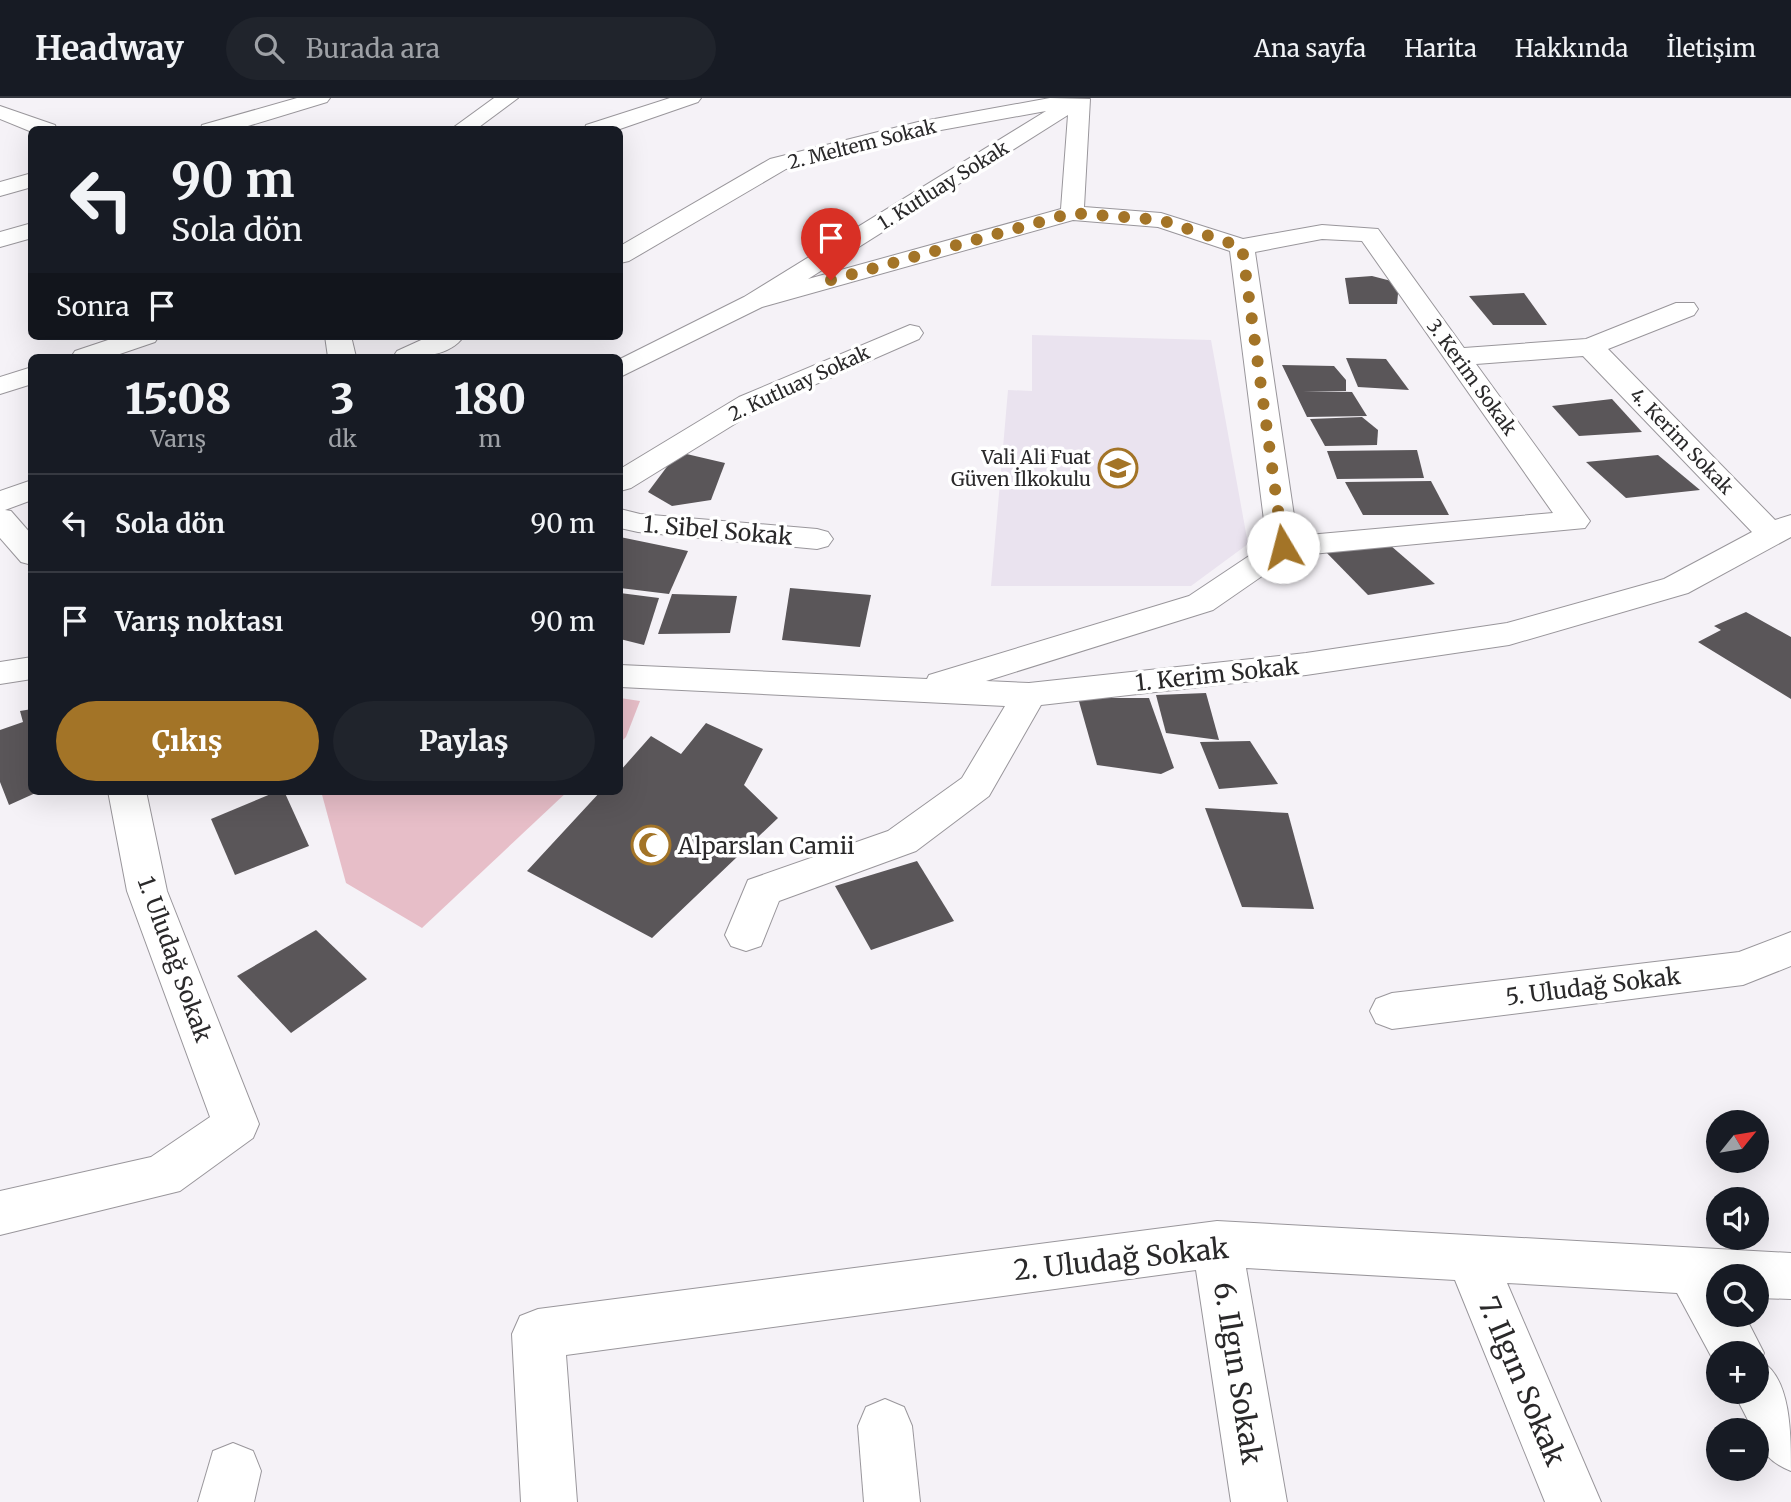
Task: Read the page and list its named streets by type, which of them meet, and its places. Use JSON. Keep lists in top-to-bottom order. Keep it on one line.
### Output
{"streets":{"street":["2. Meltem Sokak","1. Kutluay Sokak","3. Kerim Sokak","2. Kutluay Sokak","4. Kerim Sokak","1. Sibel Sokak","1. Kerim Sokak","1. Uludağ Sokak","5. Uludağ Sokak","2. Uludağ Sokak","6. Ilgın Sokak","7. Ilgın Sokak"]},"crossings":[["2. Meltem Sokak","1. Kutluay Sokak"],["4. Kerim Sokak","1. Kerim Sokak"],["2. Uludağ Sokak","6. Ilgın Sokak"],["2. Uludağ Sokak","7. Ilgın Sokak"]],"places":{"school or university":["Vali Ali Fuat Güven İlkokulu"],"mosque":["Alparslan Camii"]},"north":"top right","page":{"header":"Headway","search":"Burada ara","nav":["Ana sayfa","Harita","Hakkında","İletişim"],"turn":["90 m","Sola dön"],"then":"Sonra","eta":["15:08","Varış","3","dk","180","m"],"list":[{"name":"Sola dön","value":"90 m"},{"name":"Varış noktası","value":"90 m"}],"buttons":["Çıkış","Paylaş"],"map_buttons":["+","−"]}}
